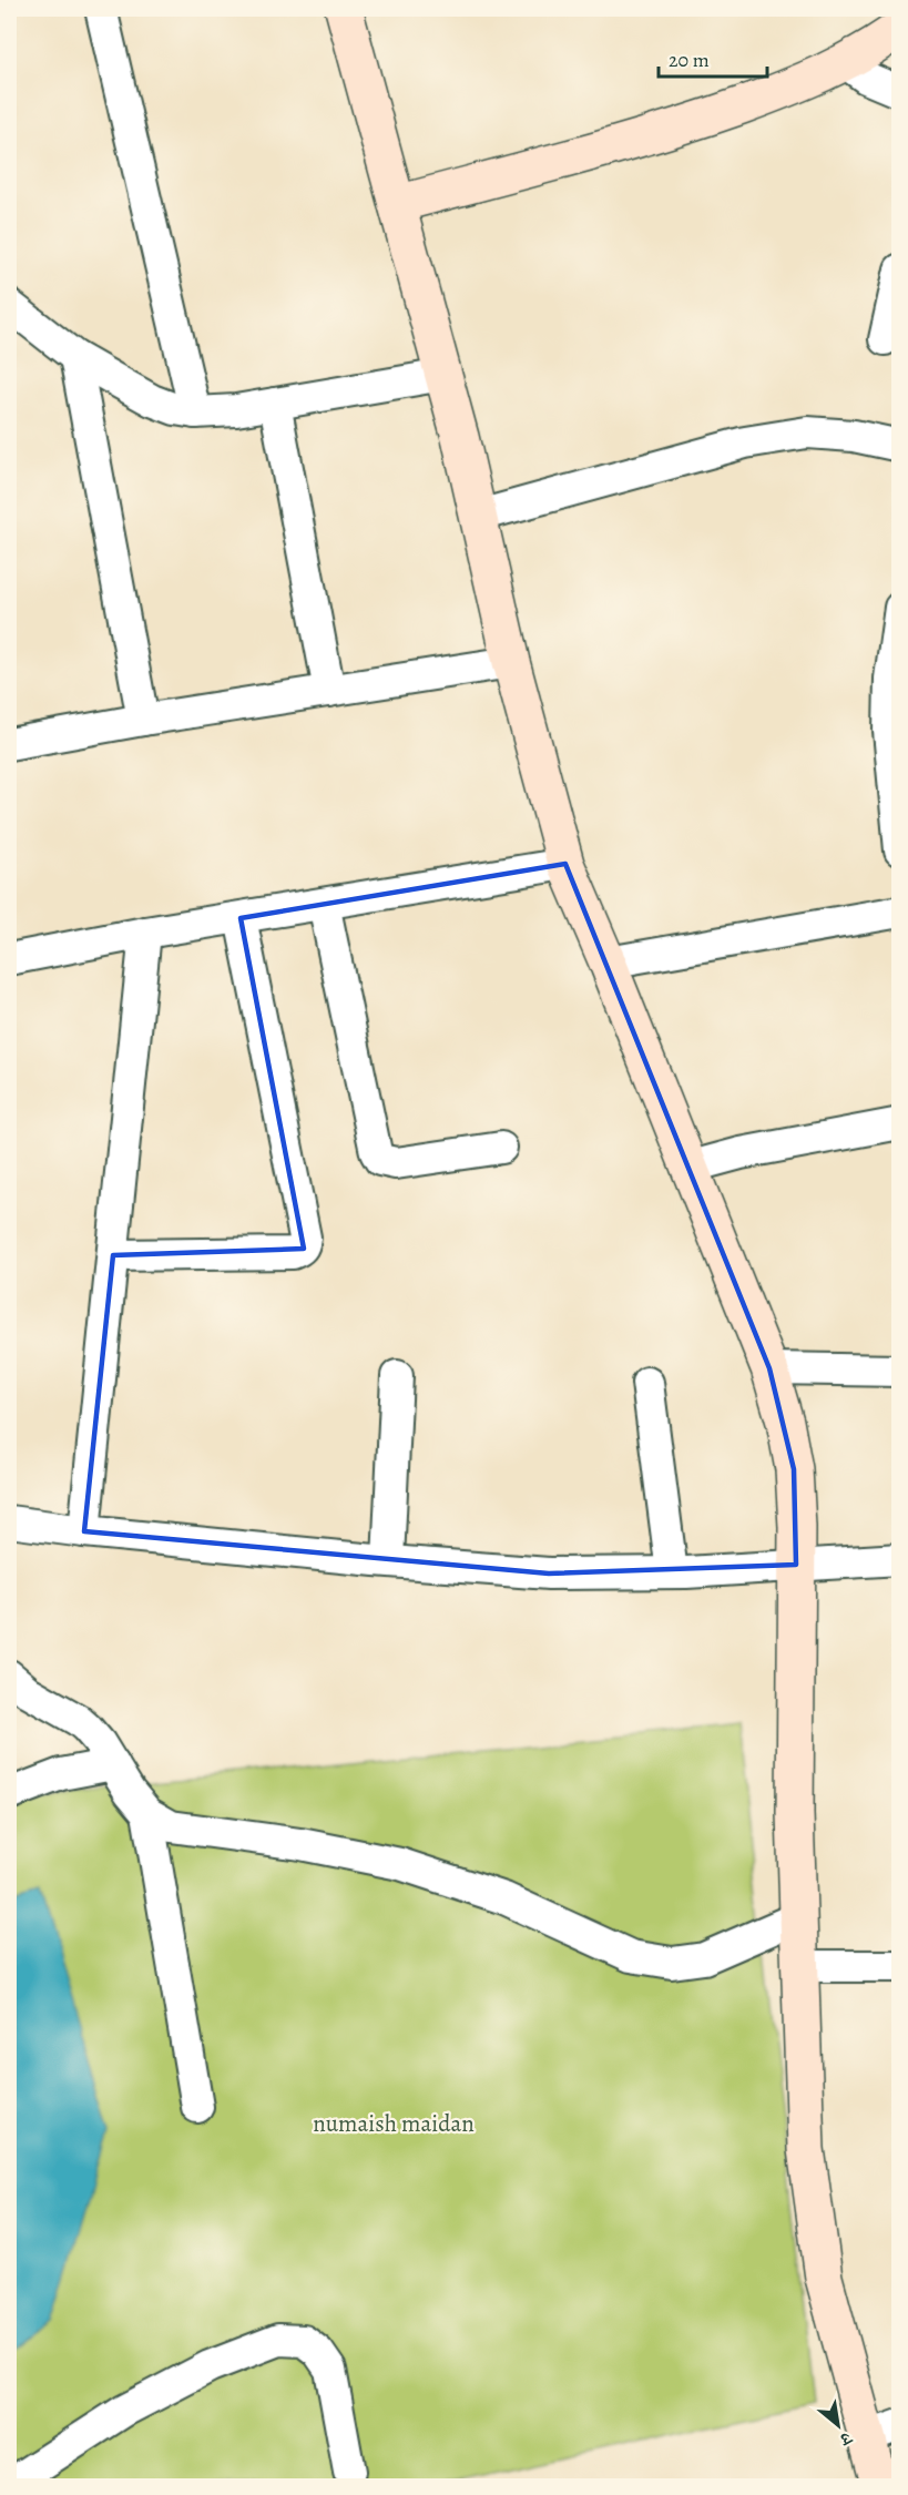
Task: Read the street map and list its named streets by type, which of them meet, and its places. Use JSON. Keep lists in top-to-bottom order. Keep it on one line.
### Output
{"parks":["numaish maidan"],"scale_bar":"20 m","north":"bottom right"}
